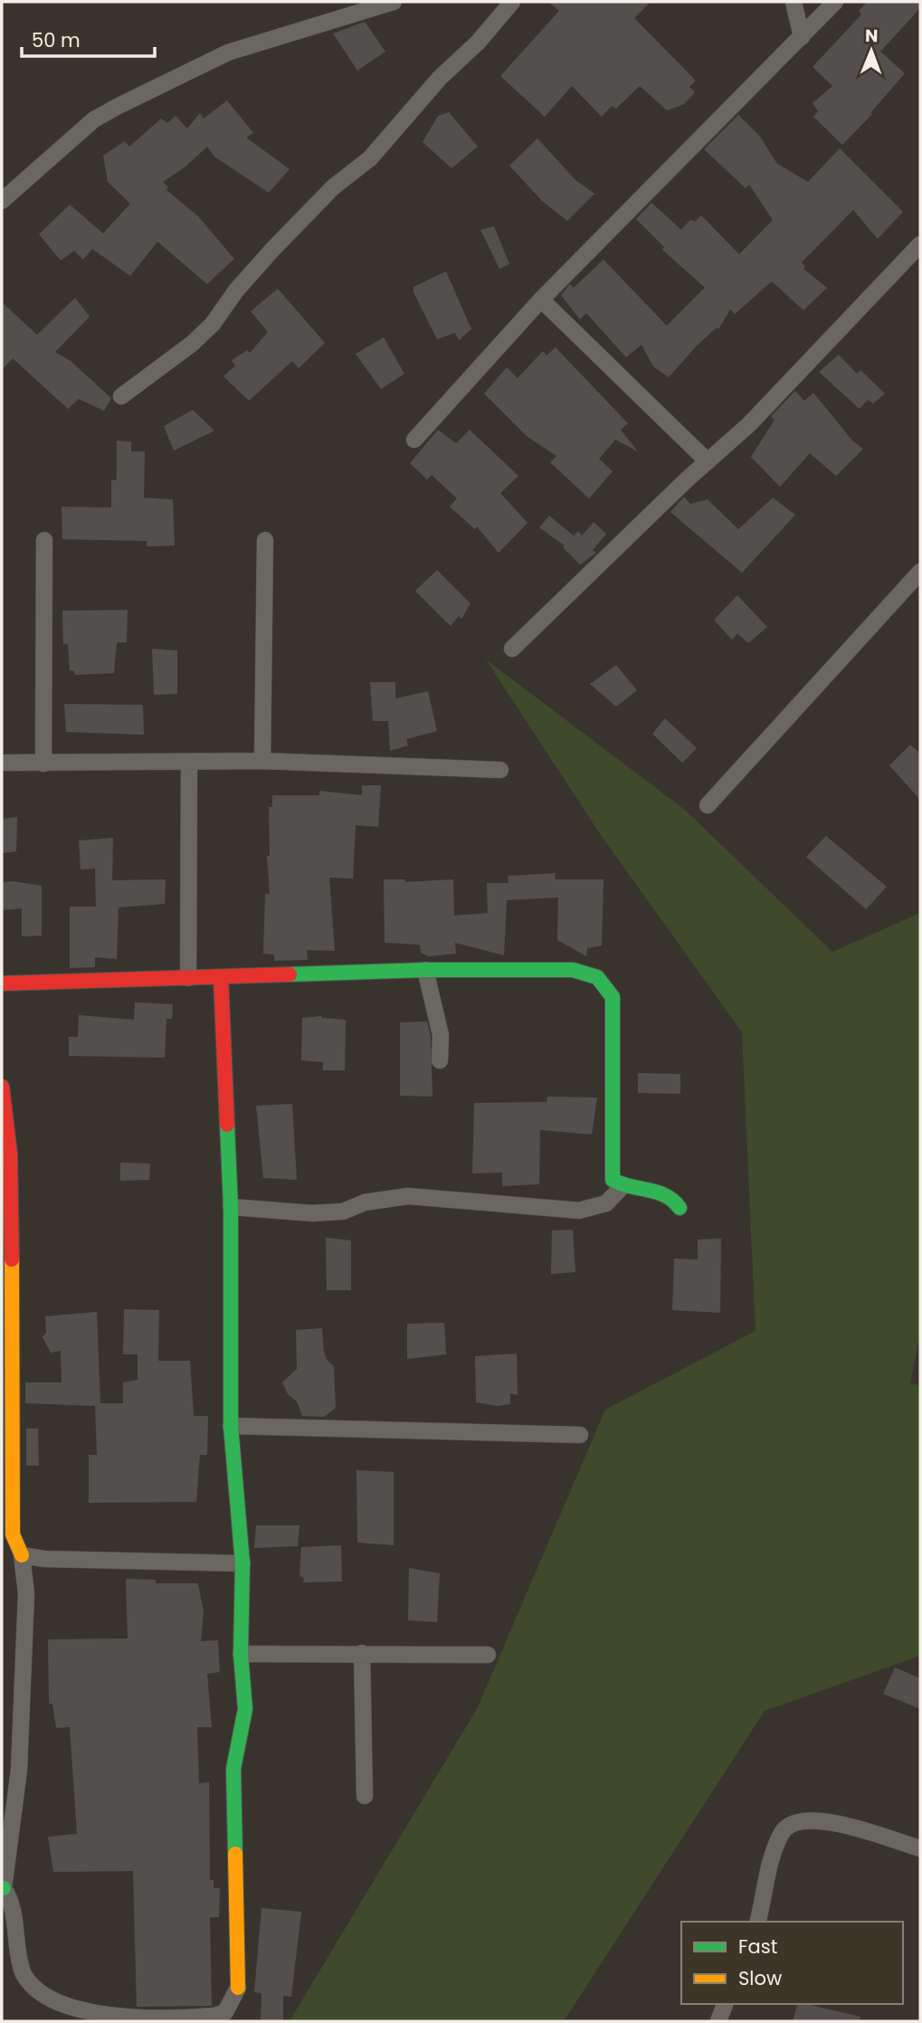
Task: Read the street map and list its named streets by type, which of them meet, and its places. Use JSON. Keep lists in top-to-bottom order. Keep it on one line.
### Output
{"legend":["Fast","Slow"],"scale_bar":"50 m","north":"top"}
